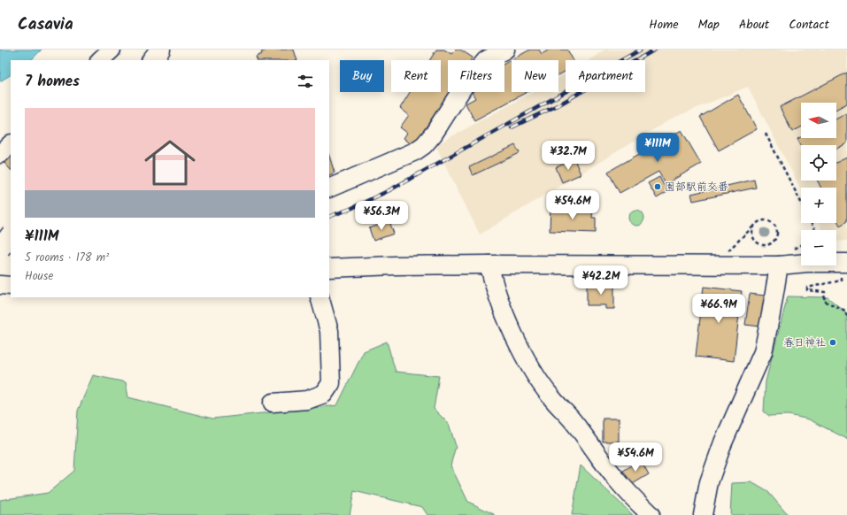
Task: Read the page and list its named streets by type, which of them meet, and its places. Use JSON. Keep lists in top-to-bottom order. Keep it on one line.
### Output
{"places":["園部駅前交番","春日神社"],"north":"left","page":{"header":"Casavia","nav":["Home","Map","About","Contact"],"chip":["Buy","Rent","Filters","New","Apartment"],"heading":"7 homes","map_buttons":["+","−"],"list":[{"name":"¥111M","note":"5 rooms · 178 m² · House"}],"price":["¥111M","¥32.7M","¥54.6M","¥56.3M","¥42.2M","¥66.9M","¥54.6M"]}}
